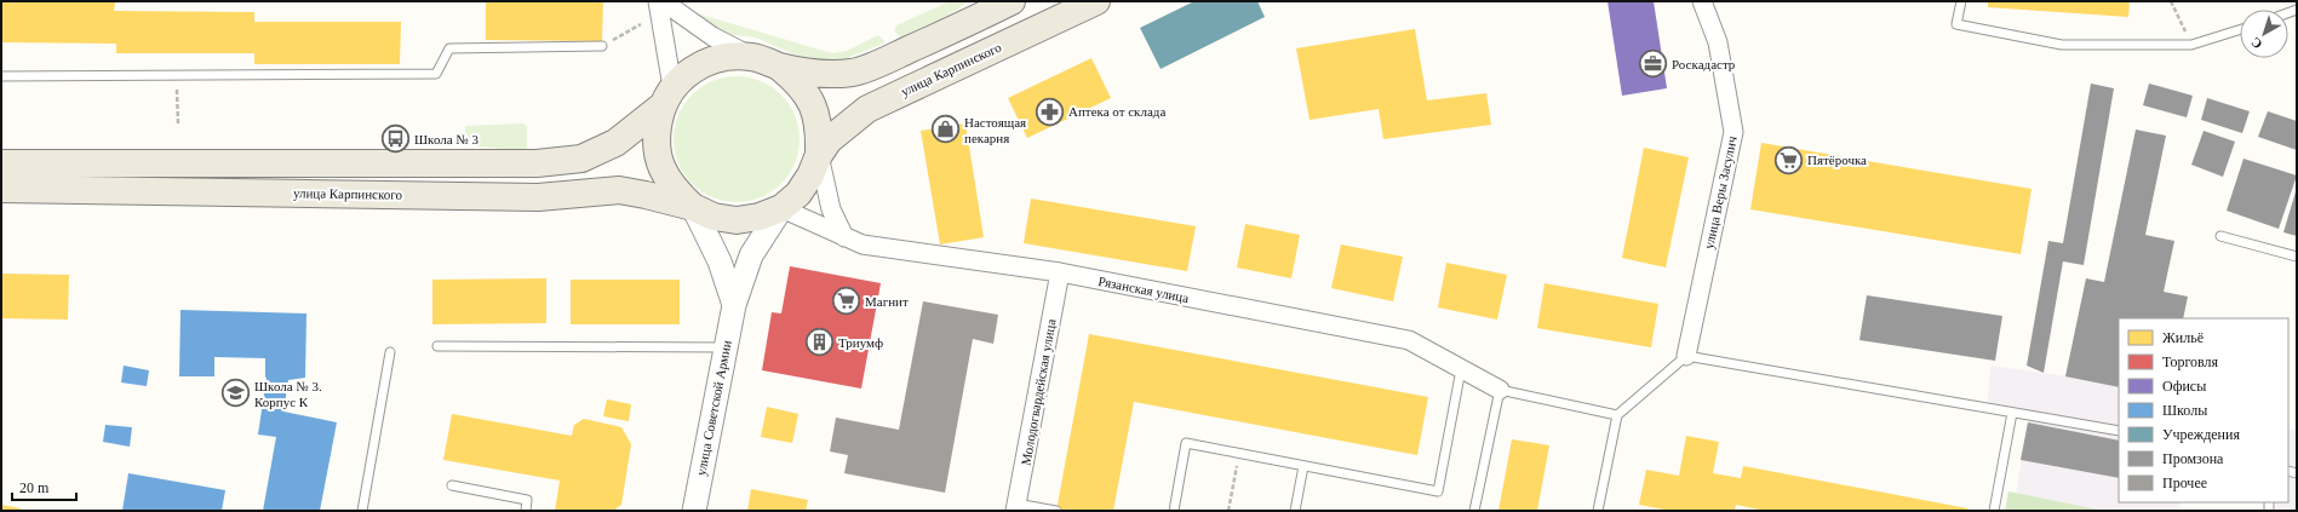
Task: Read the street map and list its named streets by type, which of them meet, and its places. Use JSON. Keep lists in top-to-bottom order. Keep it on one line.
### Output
{"streets":{"main road":["улица Карпинского"],"street":["улица Веры Засулич","Рязанская улица","Молодогвардейская улица","улица Советской Армии"]},"crossings":[["улица Карпинского","Рязанская улица"],["улица Карпинского","улица Советской Армии"],["Рязанская улица","Молодогвардейская улица"],["Рязанская улица","улица Советской Армии"]],"places":{"office":["Роскадастр"],"pharmacy":["Аптека от склада"],"shop":["Настоящая пекарня"],"bus stop":["Школа № 3"],"supermarket":["Пятёрочка","Магнит"],"building":["Триумф"],"school or university":["Школа № 3. Корпус К"]},"legend":["Жильё","Торговля","Офисы","Школы","Учреждения","Промзона","Прочее"],"scale_bar":"20 m","north":"bottom left"}
